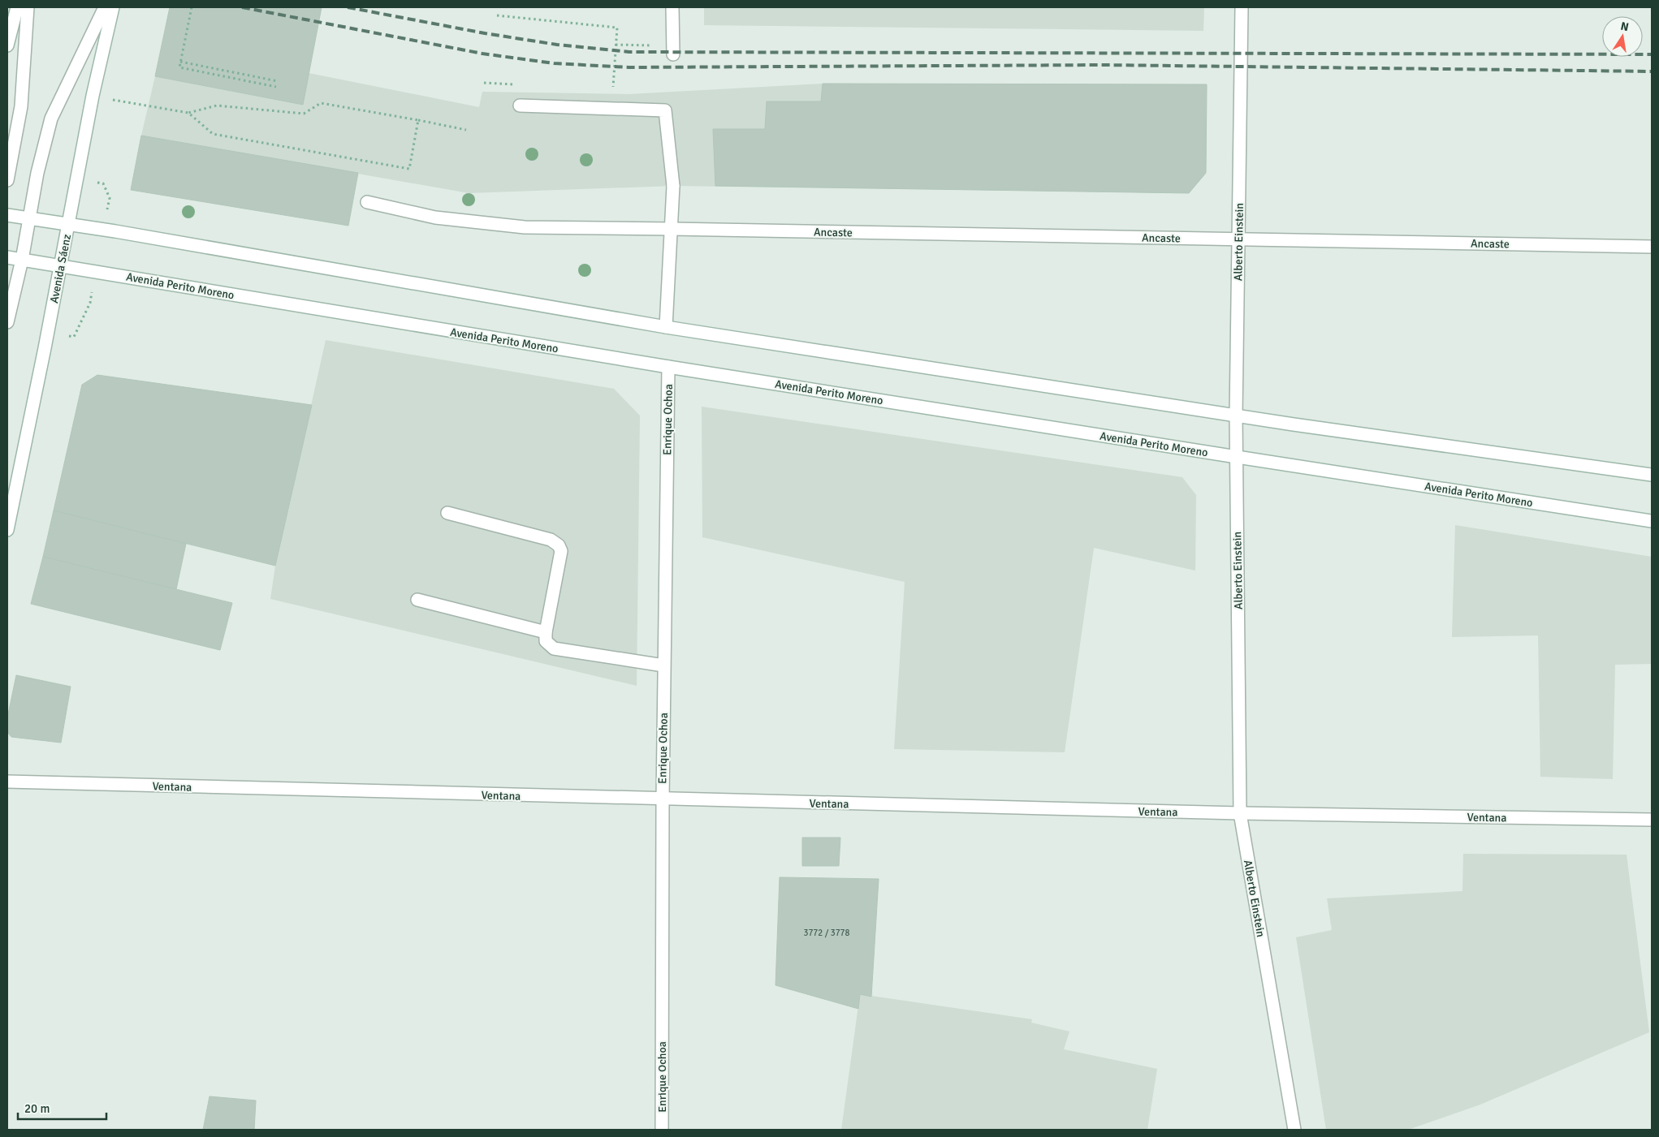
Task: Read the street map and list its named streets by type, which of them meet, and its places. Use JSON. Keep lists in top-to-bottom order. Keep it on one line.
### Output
{"streets":{"street":["Ancaste","Alberto Einstein","Avenida Sáenz","Avenida Perito Moreno","Enrique Ochoa","Ventana"]},"crossings":[["Ancaste","Alberto Einstein"],["Alberto Einstein","Avenida Perito Moreno"],["Alberto Einstein","Ventana"],["Avenida Sáenz","Avenida Perito Moreno"],["Avenida Perito Moreno","Enrique Ochoa"],["Enrique Ochoa","Ventana"]],"house_numbers":["3772 / 3778"],"scale_bar":"20 m","north":"top"}
